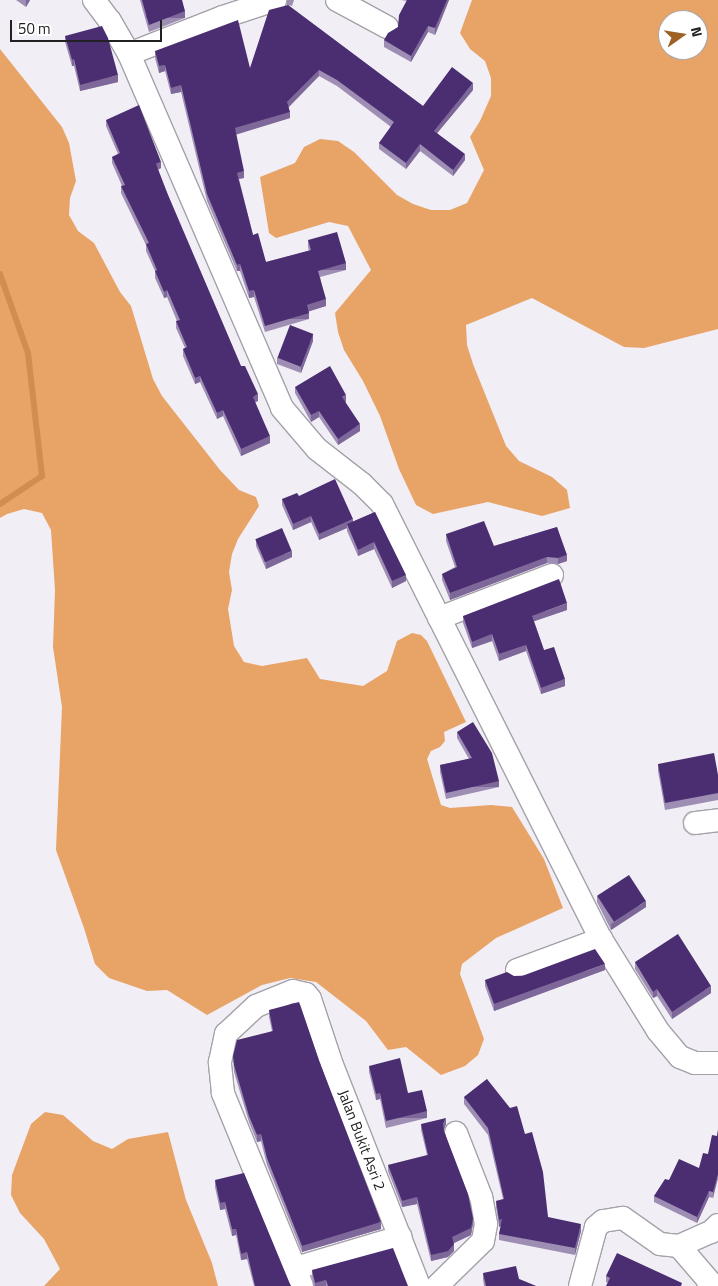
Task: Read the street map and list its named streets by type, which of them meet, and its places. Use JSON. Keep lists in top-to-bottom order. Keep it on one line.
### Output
{"streets":{"street":["Jalan Bukit Asri 2"]},"scale_bar":"50 m","north":"right"}
